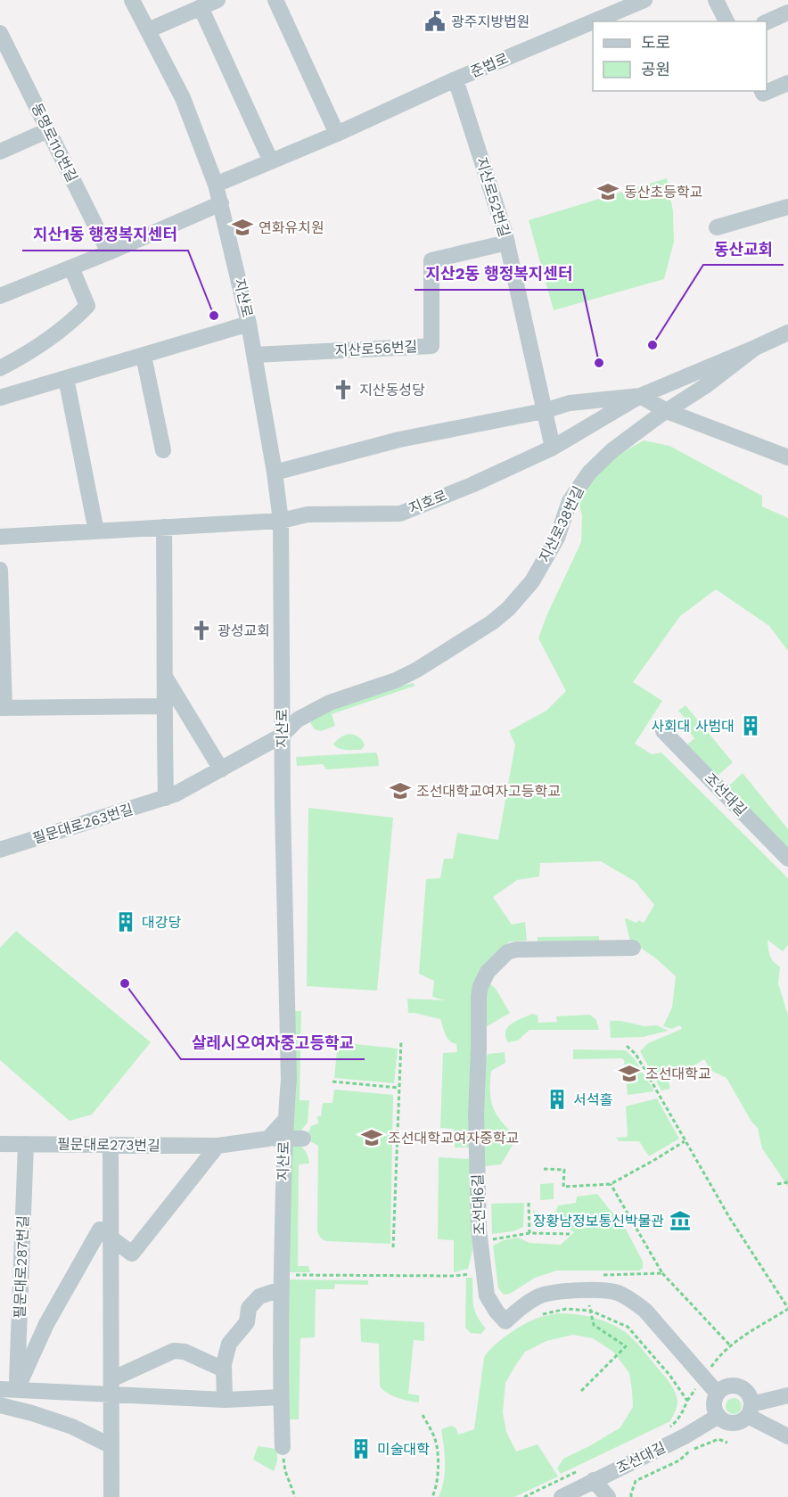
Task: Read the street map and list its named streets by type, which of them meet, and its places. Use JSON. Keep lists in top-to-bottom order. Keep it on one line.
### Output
{"streets":{"street":["준법로","동명로110번길","지산로52번길","지산로","지산로56번길","지호로","지산로38번길","조선대길","필문대로263번길","필문대로273번길","조선대6길","필문대로287번길"]},"crossings":[["준법로","지산로52번길"],["준법로","지산로"],["지산로52번길","지산로56번길"],["지산로52번길","지호로"],["지산로","지산로56번길"],["지산로","지호로"],["지산로","지산로38번길"],["지산로","필문대로263번길"],["지산로","필문대로273번길"],["지호로","지산로38번길"],["지산로38번길","필문대로263번길"],["조선대길","조선대6길"],["필문대로273번길","필문대로287번길"]],"places":{"public building":["광주지방법원"],"school or university":["동산초등학교","연화유치원","조선대학교여자고등학교","조선대학교","조선대학교여자중학교"],"other":["지산1동 행정복지센터","동산교회","지산2동 행정복지센터","살레시오여자중고등학교"],"church":["지산동성당","광성교회"],"building":["사회대 사범대","대강당","서석홀","미술대학"],"museum":["장황남정보통신박물관"]},"legend":["도로","공원"]}
